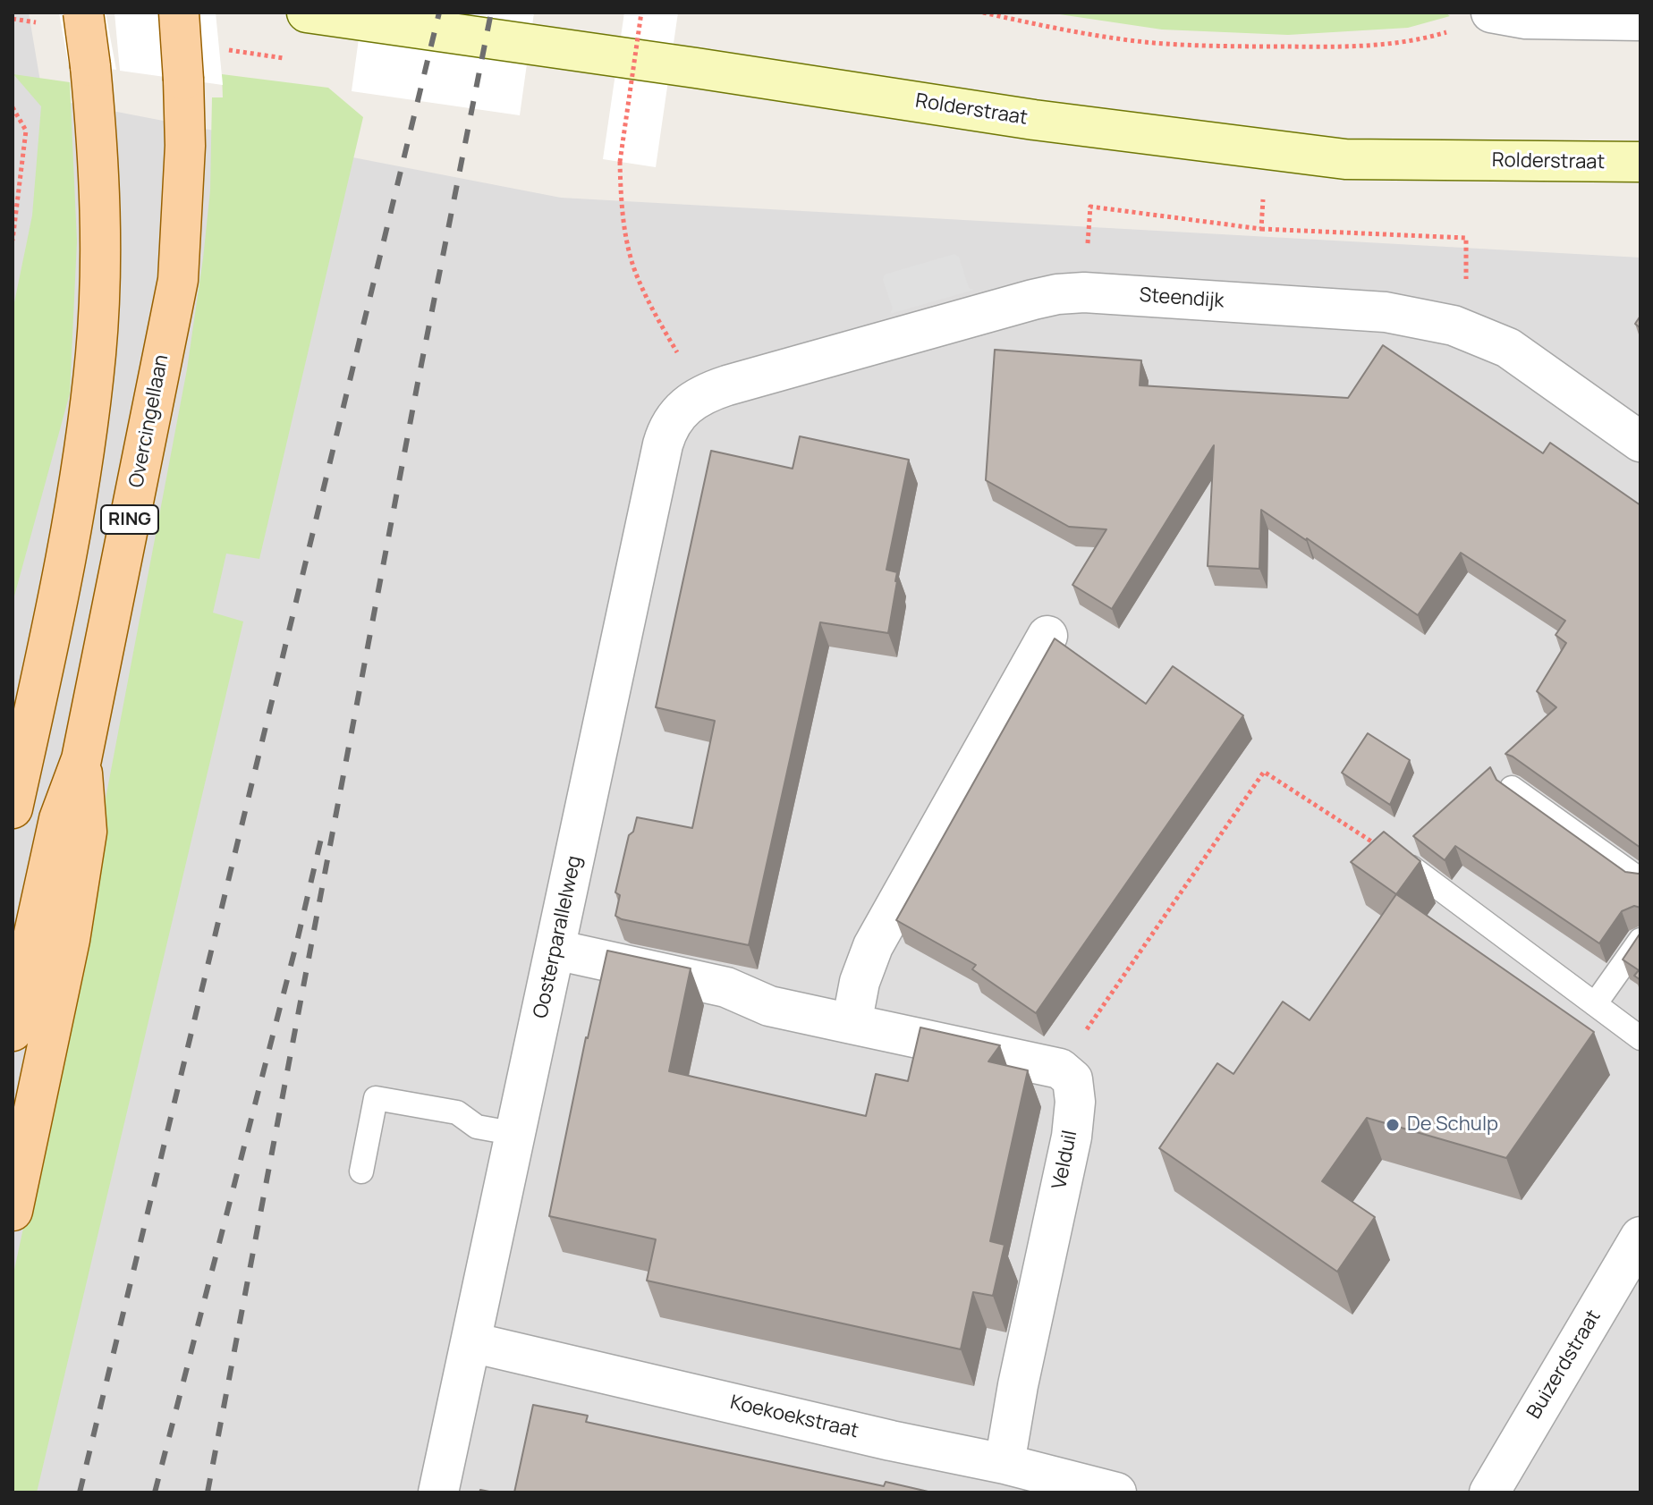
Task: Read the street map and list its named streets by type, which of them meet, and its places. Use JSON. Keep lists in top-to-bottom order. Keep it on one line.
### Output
{"streets":{"main road":["Rolderstraat","Overcingellaan","RING"],"street":["Steendijk","Oosterparallelweg","Velduil","Buizerdstraat","Koekoekstraat"]},"crossings":[["Steendijk","Oosterparallelweg"],["Oosterparallelweg","Koekoekstraat"],["Velduil","Koekoekstraat"]],"places":["De Schulp"]}
